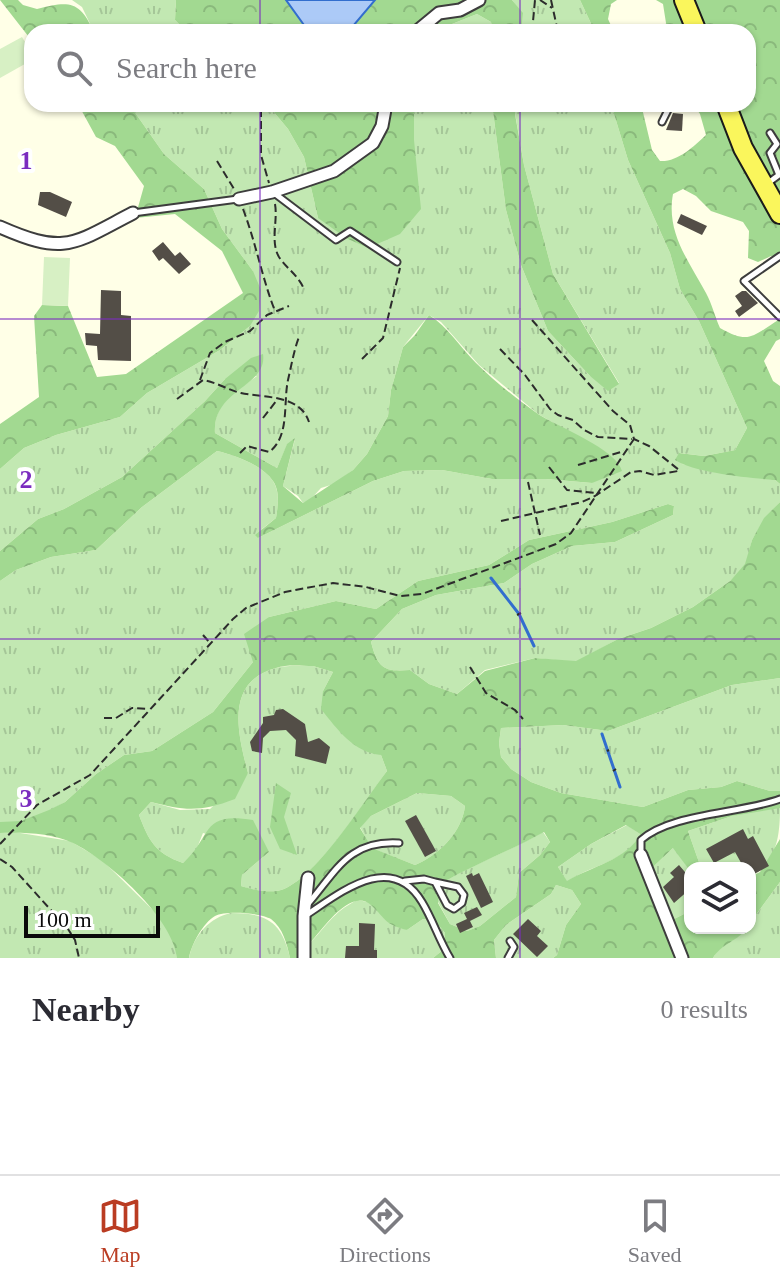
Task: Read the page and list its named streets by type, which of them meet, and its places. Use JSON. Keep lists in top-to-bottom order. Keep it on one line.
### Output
{"scale_bar":"100 m","page":{"search":"Search here","scale":"100 m","heading":["Nearby","0 results"],"nav":["Map","Directions","Saved"]},"grid":{"rows":["1","2","3"]}}
